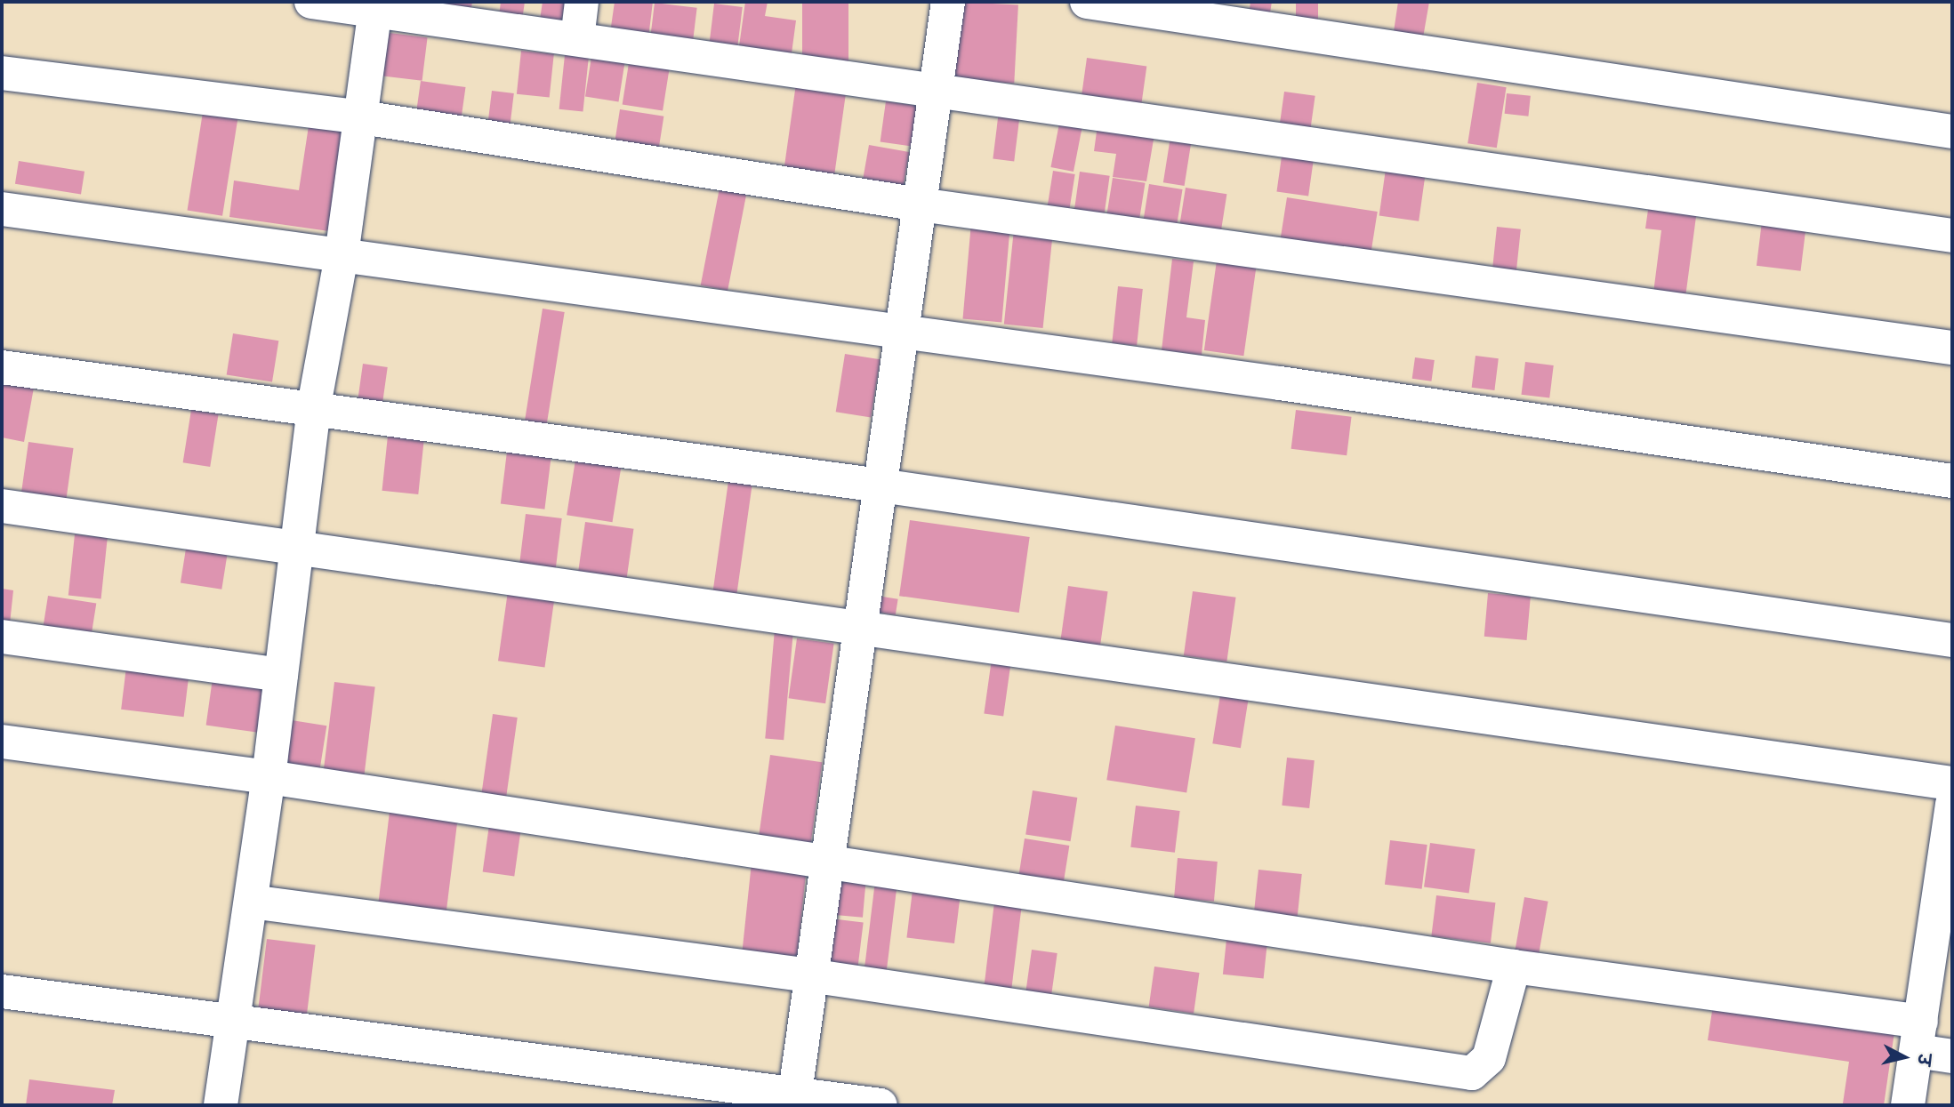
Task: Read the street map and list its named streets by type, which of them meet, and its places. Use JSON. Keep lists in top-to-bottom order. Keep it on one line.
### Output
{"north":"right"}
